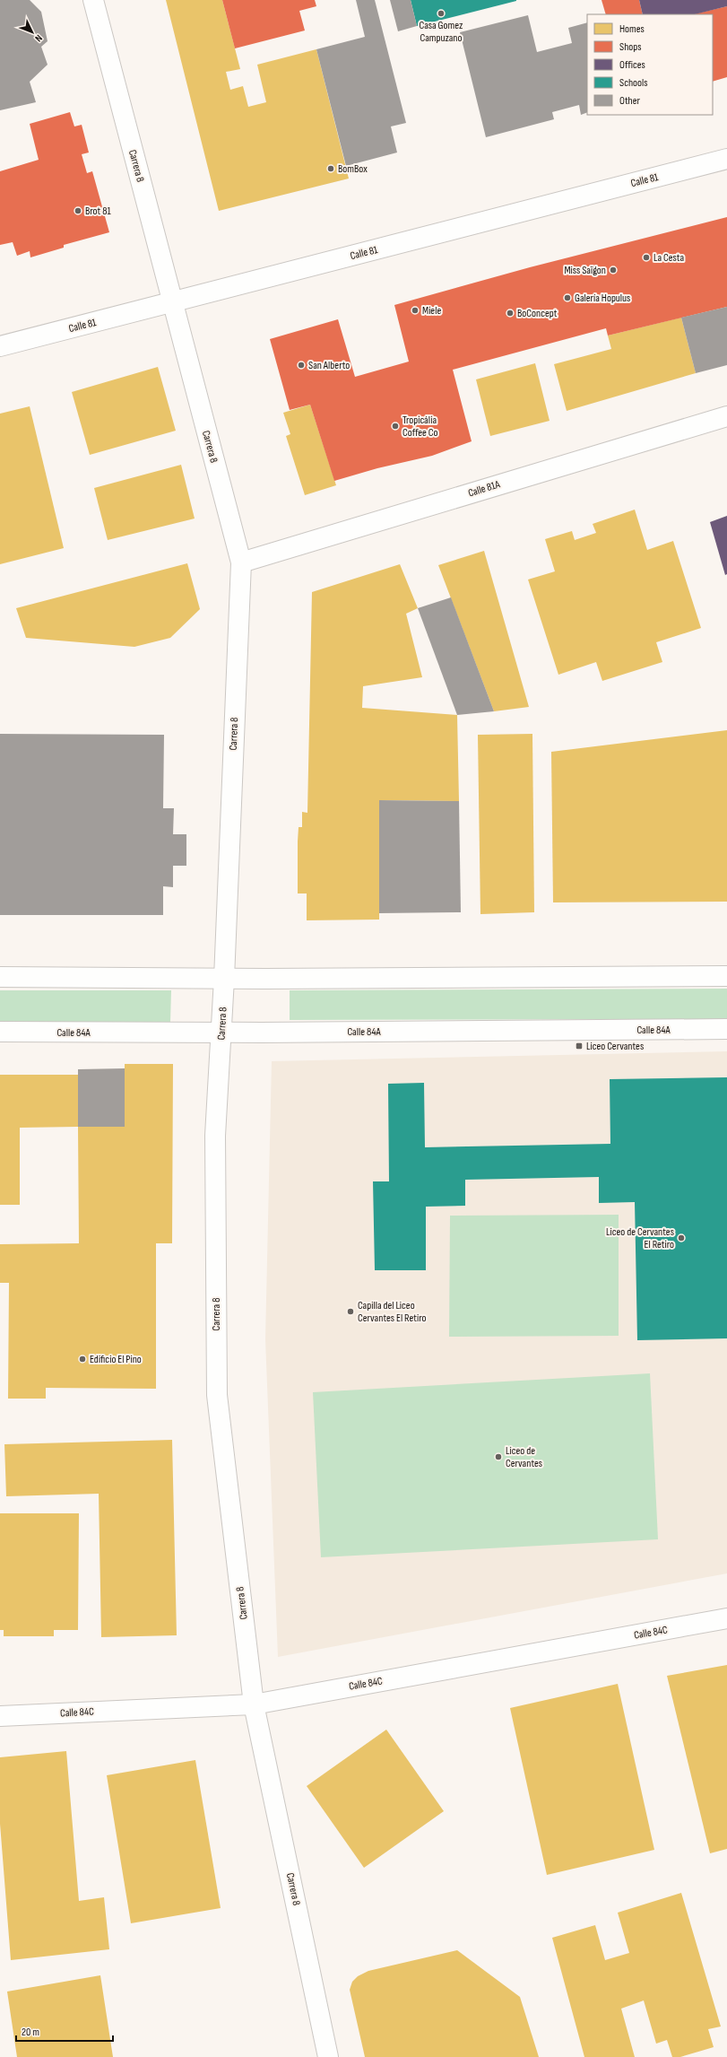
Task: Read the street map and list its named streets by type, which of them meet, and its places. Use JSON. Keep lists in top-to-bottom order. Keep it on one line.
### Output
{"streets":{"street":["Carrera 8","Calle 81","Calle 81A","Calle 84A","Calle 84C"]},"crossings":[["Carrera 8","Calle 81"],["Carrera 8","Calle 81A"],["Carrera 8","Calle 84A"],["Carrera 8","Calle 84C"]],"places":{"other":["Casa Gomez Campuzano","BomBox","Brot 81","La Cesta","Miss Saïgon","Galería Hopulus","Miele","BoConcept","San Alberto","Tropicália Coffee Co","Liceo de Cervantes El Retiro","Capilla del Liceo Cervantes El Retiro","Edificio El Pino","Liceo de Cervantes"],"transit":["Liceo Cervantes"]},"legend":["Homes","Shops","Offices","Schools","Other"],"scale_bar":"20 m","north":"bottom right"}
